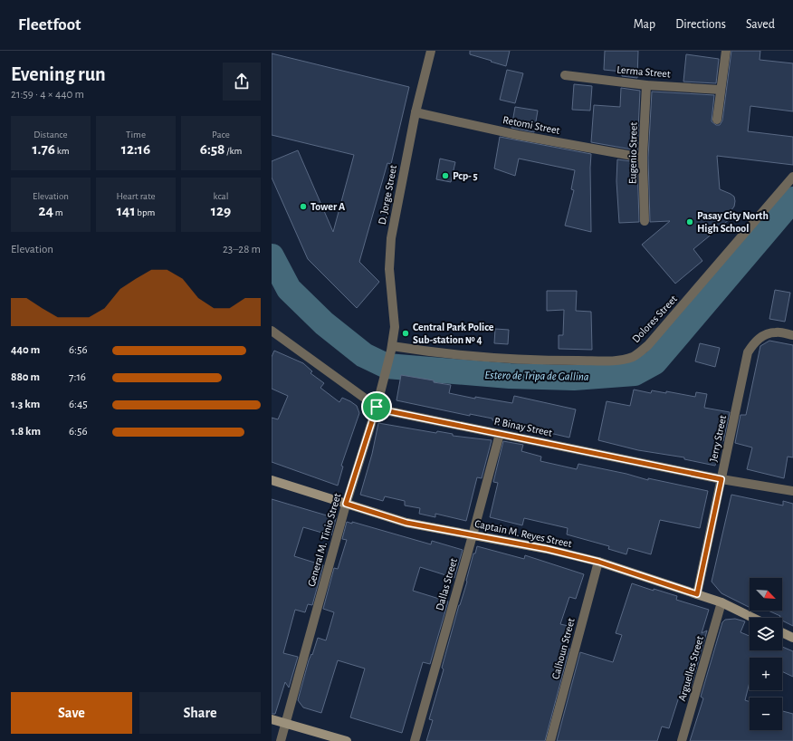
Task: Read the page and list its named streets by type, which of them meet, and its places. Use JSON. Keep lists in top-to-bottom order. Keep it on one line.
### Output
{"streets":{"street":["Lerma Street","Retomi Street","Eugenio Street","D. Jorge Street","Dolores Street","P. Binay Street","Jerry Street","Captain M. Reyes Street","General M. Tinio Street","Dallas Street","Calhoun Street","Arguelles Street"]},"crossings":[["Lerma Street","Eugenio Street"],["Retomi Street","Eugenio Street"],["Retomi Street","D. Jorge Street"],["D. Jorge Street","Dolores Street"],["D. Jorge Street","General M. Tinio Street"],["Dolores Street","General M. Tinio Street"],["P. Binay Street","Jerry Street"],["P. Binay Street","General M. Tinio Street"],["P. Binay Street","Dallas Street"],["Jerry Street","Captain M. Reyes Street"],["Captain M. Reyes Street","General M. Tinio Street"],["Captain M. Reyes Street","Dallas Street"],["Captain M. Reyes Street","Calhoun Street"],["Captain M. Reyes Street","Arguelles Street"]],"water":["Estero de Tripa de Gallina"],"places":["Pcp- 5","Tower A","Pasay City North High School","Central Park Police Sub-station № 4"],"north":"bottom right","page":{"header":"Fleetfoot","nav":["Map","Directions","Saved"],"heading":["Evening run","21:59 · 4 × 440 m"],"stats":[["Distance","1.76 km"],["Time","12:16"],["Pace","6:58 /km"],["Elevation","24 m"],["Heart rate","141 bpm"],["kcal","129"]],"chart":["Elevation","23–28 m"],"list":[{"name":"440 m","note":"6:56"},{"name":"880 m","note":"7:16"},{"name":"1.3 km","note":"6:45"},{"name":"1.8 km","note":"6:56"}],"map_buttons":["+","−"],"buttons":["Save","Share"]}}
